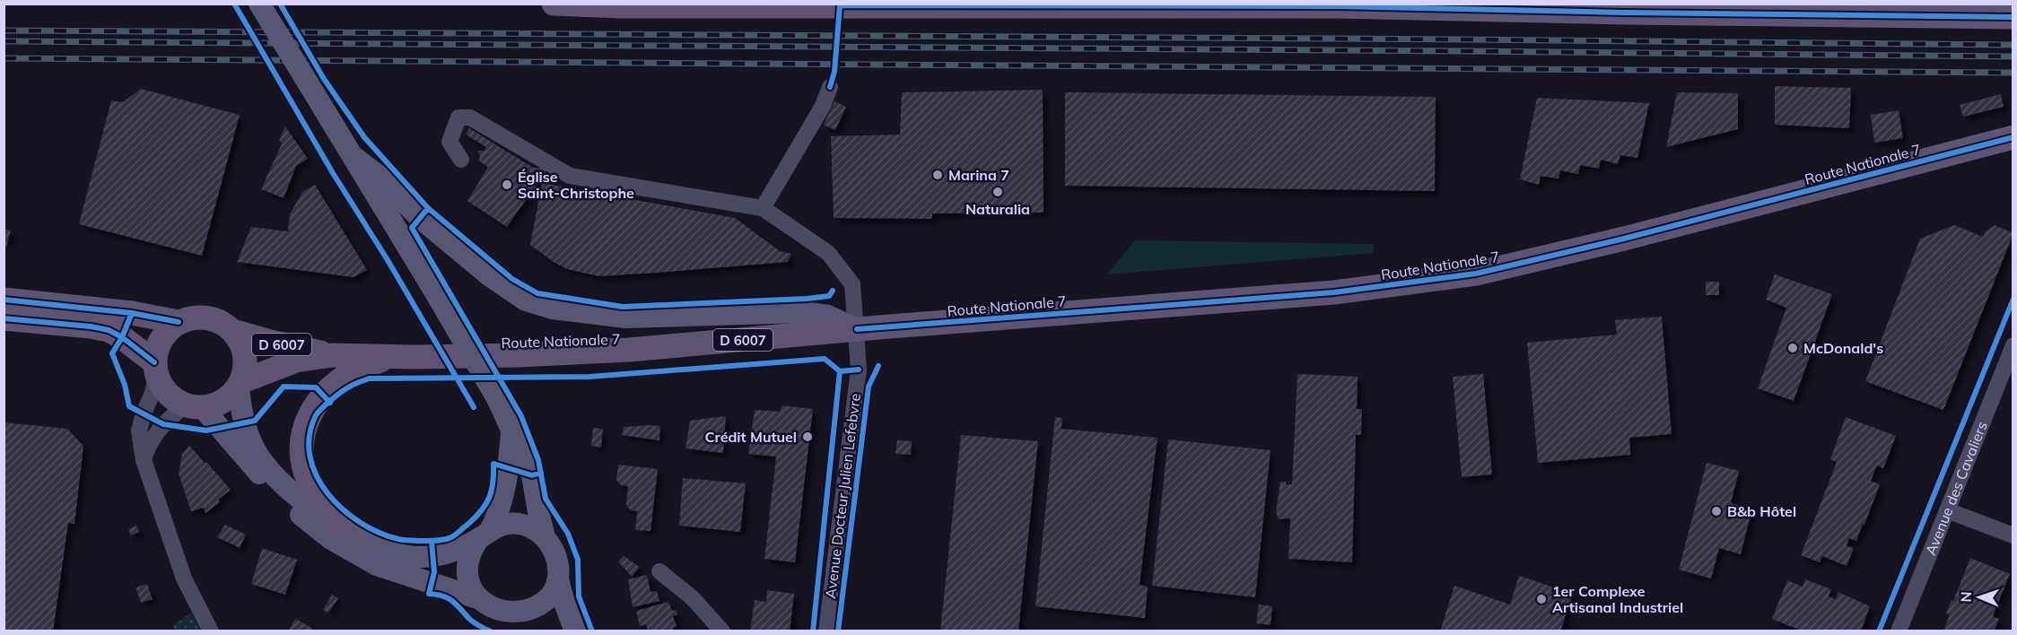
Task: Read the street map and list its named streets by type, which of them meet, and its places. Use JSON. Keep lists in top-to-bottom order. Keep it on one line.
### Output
{"streets":{"main road":["Route Nationale 7","D 6007"],"street":["Avenue des Cavaliers","Avenue Docteur Julien Lefebvre"]},"crossings":[["Route Nationale 7","Avenue Docteur Julien Lefebvre"]],"places":["Marina 7","Église Saint-Christophe","Naturalia","McDonald's","Crédit Mutuel","B&b Hôtel","1er Complexe Artisanal Industriel"],"north":"left"}
